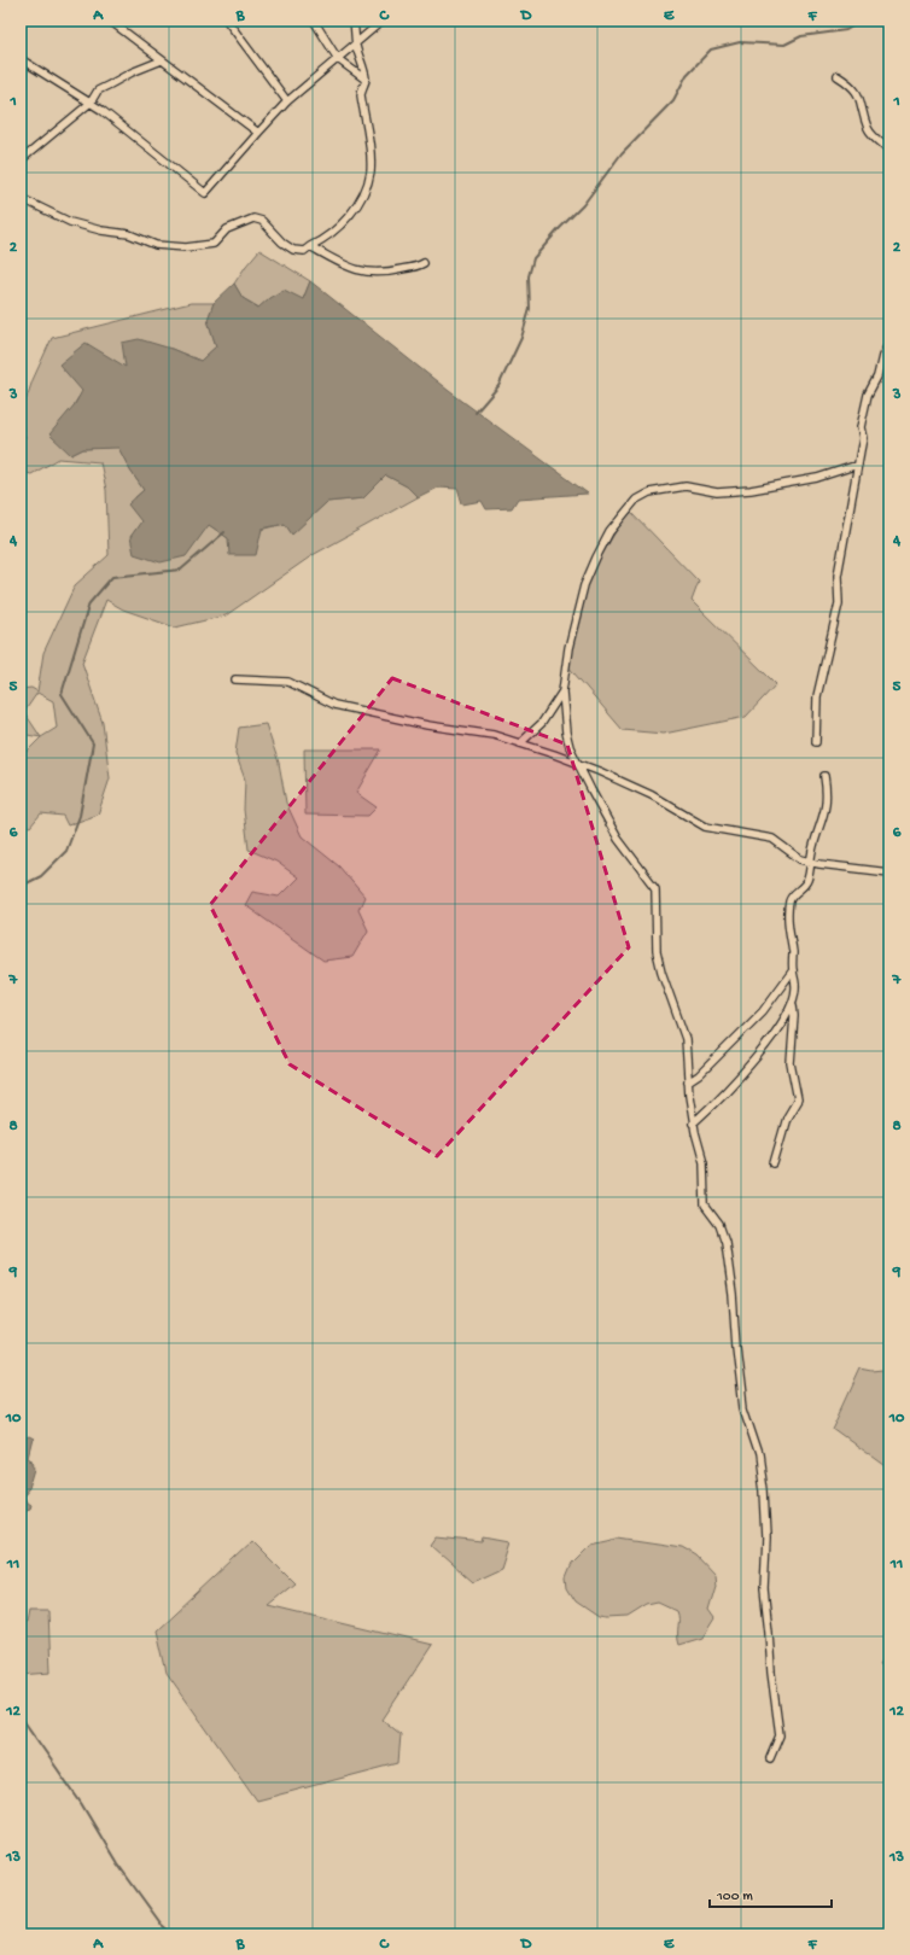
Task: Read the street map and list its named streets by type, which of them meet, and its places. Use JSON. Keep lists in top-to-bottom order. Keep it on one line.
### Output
{"scale_bar":"100 m","grid":{"columns":["A","B","C","D","E","F"],"rows":["1","2","3","4","5","6","7","8","9","10","11","12","13"]}}
